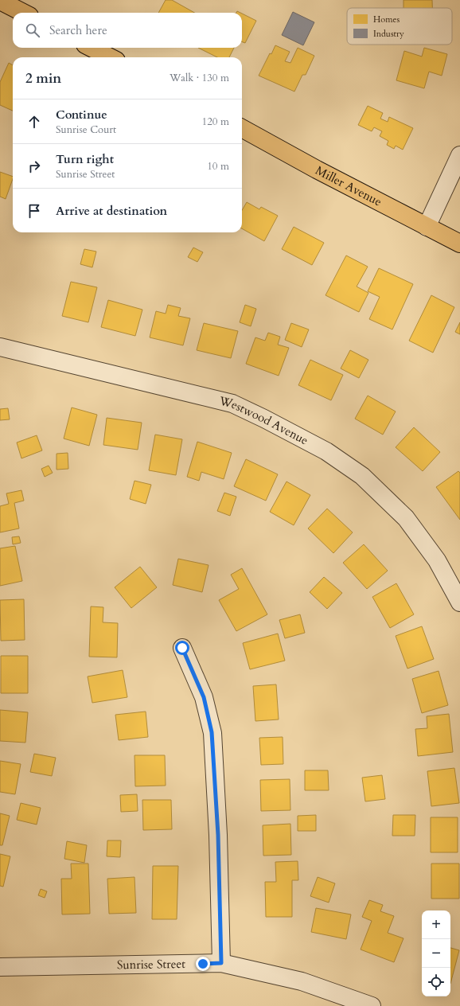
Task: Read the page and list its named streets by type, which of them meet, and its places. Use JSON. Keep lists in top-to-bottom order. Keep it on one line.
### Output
{"streets":{"main road":["Miller Avenue"],"street":["Westwood Avenue","Sunrise Street"]},"legend":["Homes","Industry"],"page":{"search":"Search here","heading":["2 min","Walk · 130 m"],"list":[["Continue","Sunrise Court","120 m"],["Turn right","Sunrise Street","10 m"],"Arrive at destination"],"map_buttons":["+","−"]}}
